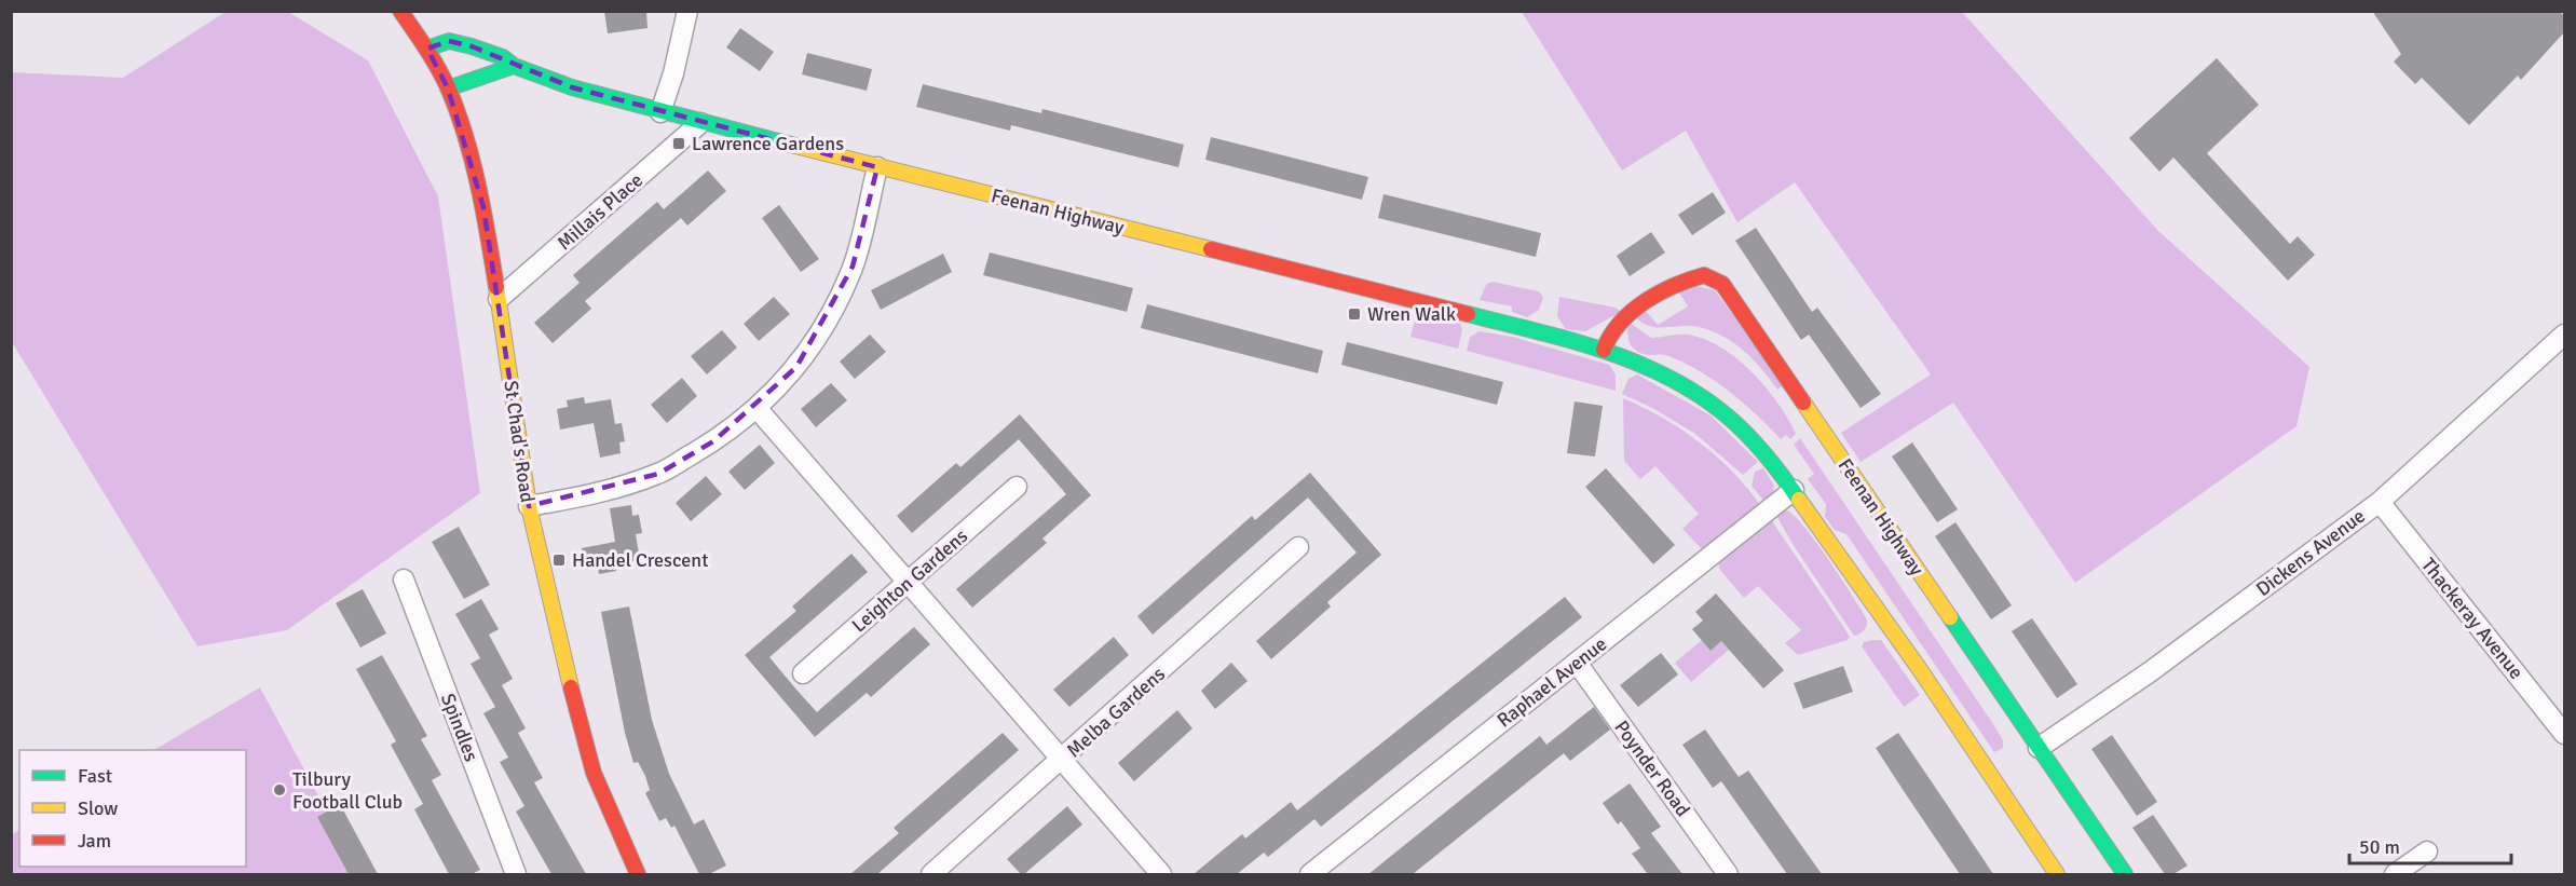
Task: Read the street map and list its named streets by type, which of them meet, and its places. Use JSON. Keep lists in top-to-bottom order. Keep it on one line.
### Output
{"streets":{"street":["Millais Place","Feenan Highway","St Chad's Road","Dickens Avenue","Leighton Gardens","Thackeray Avenue","Raphael Avenue","Melba Gardens","Spindles","Poynder Road"]},"crossings":[["Millais Place","Feenan Highway"],["Millais Place","St Chad's Road"],["Feenan Highway","St Chad's Road"],["Feenan Highway","Dickens Avenue"],["Feenan Highway","Raphael Avenue"],["Dickens Avenue","Thackeray Avenue"],["Raphael Avenue","Poynder Road"]],"places":{"transit":["Lawrence Gardens","Wren Walk","Handel Crescent"],"other":["Tilbury Football Club"]},"legend":["Fast","Slow","Jam"],"scale_bar":"50 m"}
